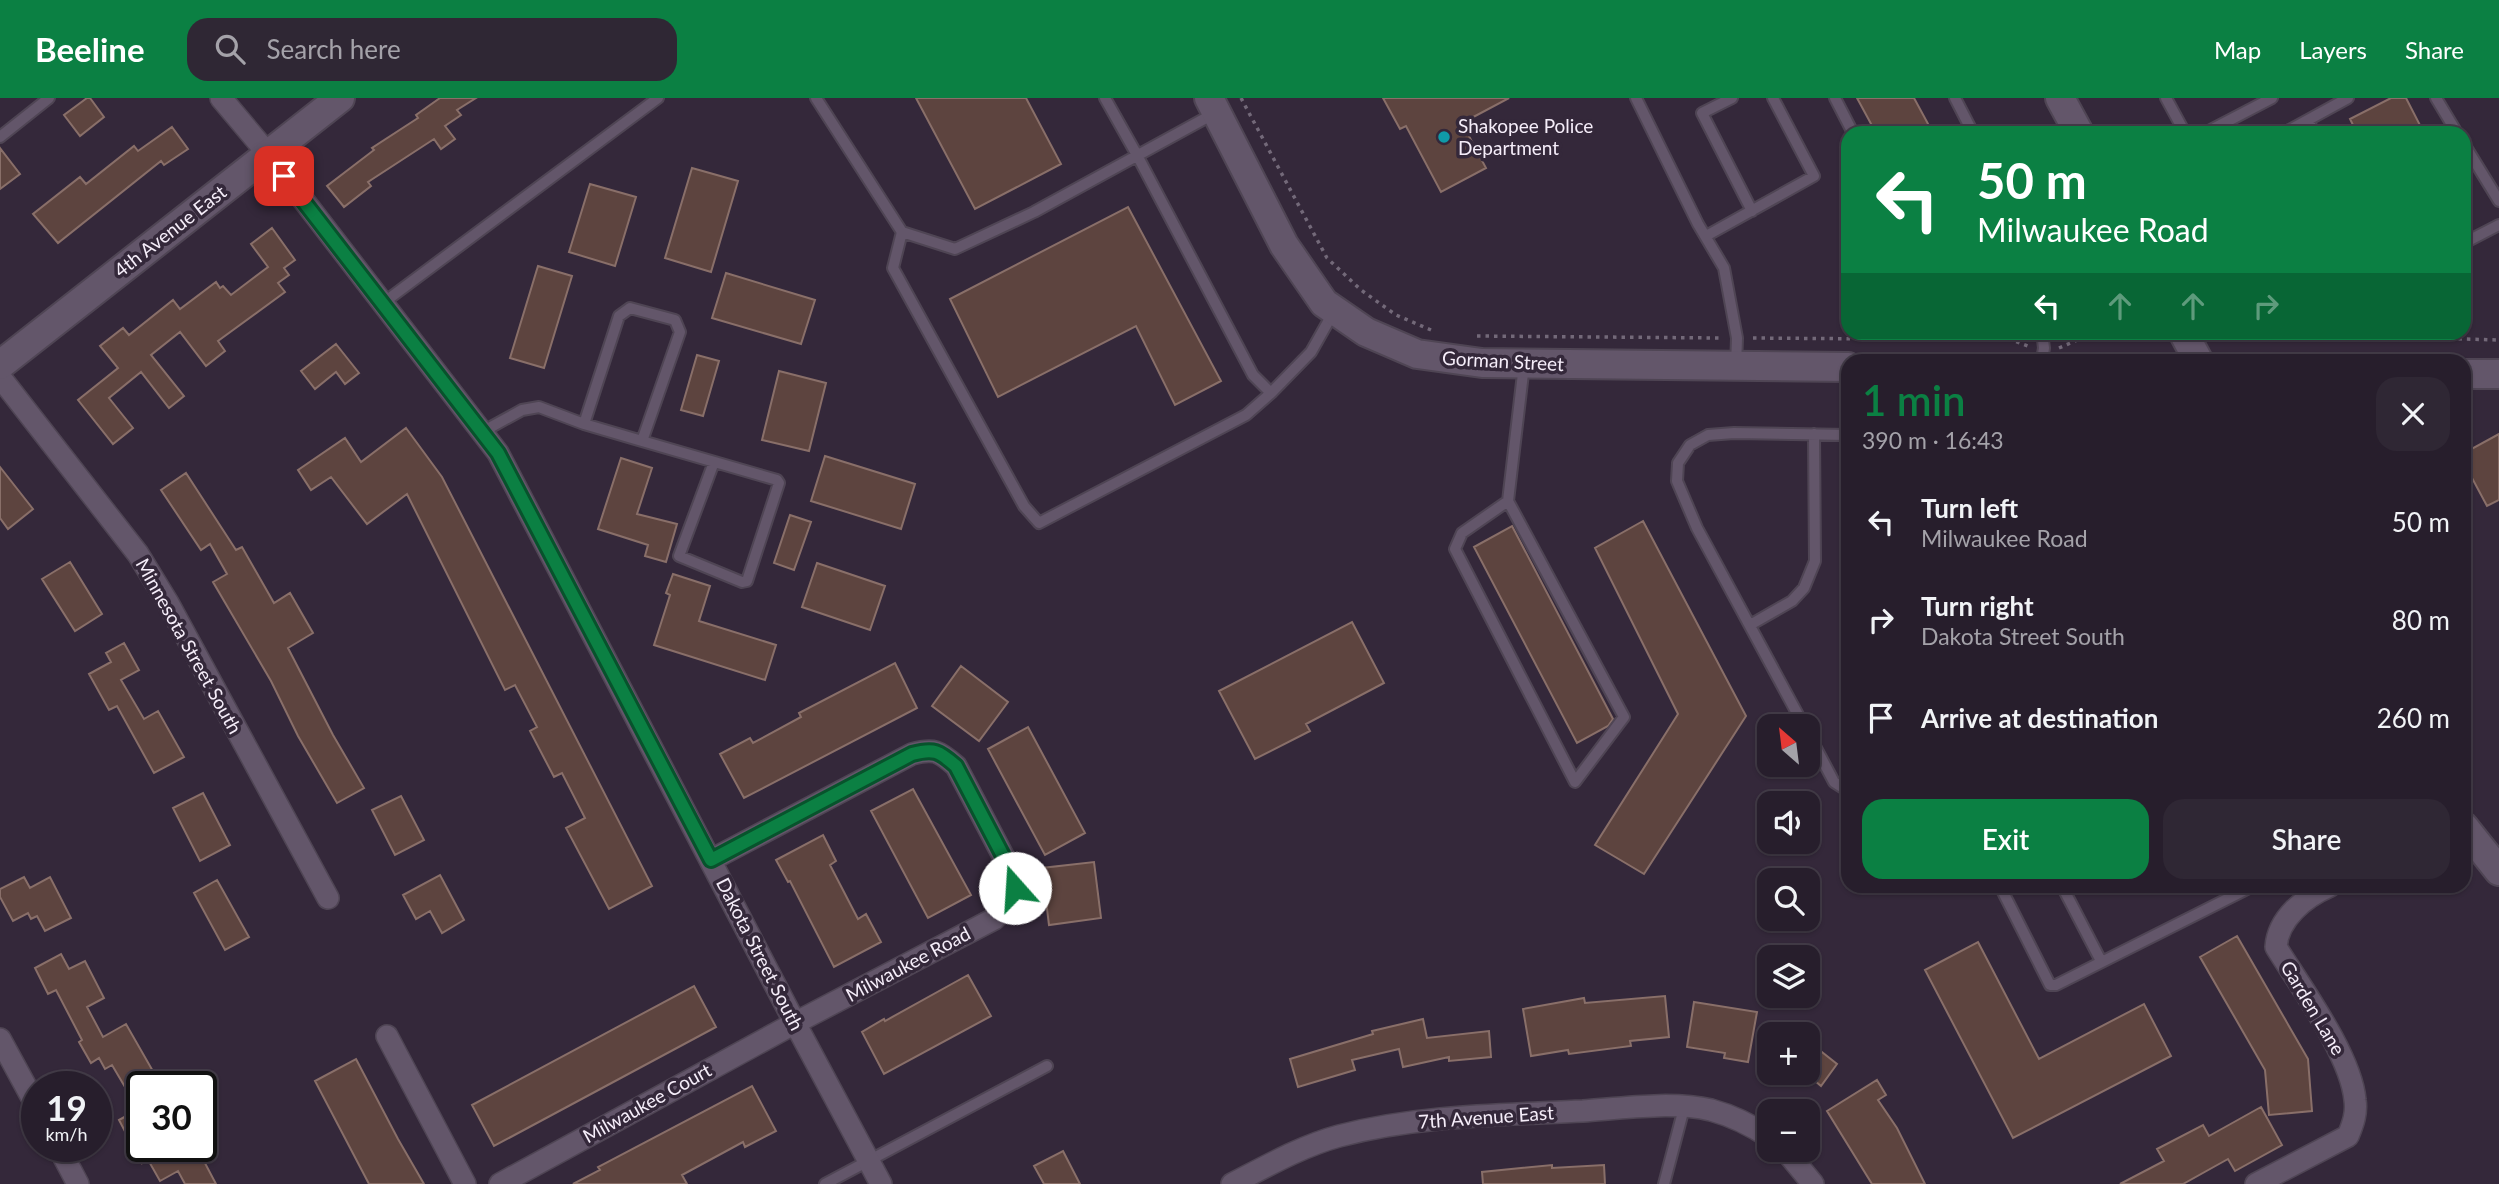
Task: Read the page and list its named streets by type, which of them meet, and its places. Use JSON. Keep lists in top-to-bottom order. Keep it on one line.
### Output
{"streets":{"street":["4th Avenue East","Gorman Street","Minnesota Street South","Dakota Street South","Milwaukee Road","Garden Lane","Milwaukee Court","7th Avenue East"]},"crossings":[["4th Avenue East","Dakota Street South"],["Dakota Street South","Milwaukee Road"],["Dakota Street South","Milwaukee Court"],["Milwaukee Road","Milwaukee Court"]],"places":["Shakopee Police Department"],"north":"top left","page":{"header":"Beeline","search":"Search here","nav":["Map","Layers","Share"],"turn":["50 m","Milwaukee Road"],"heading":["1 min","390 m · 16:43"],"list":[{"name":"Turn left","note":"Milwaukee Road","value":"50 m"},{"name":"Turn right","note":"Dakota Street South","value":"80 m"},{"name":"Arrive at destination","value":"260 m"}],"map_buttons":["+","−"],"buttons":["Exit","Share"],"speed":"19 km/h","limit":"30"}}
